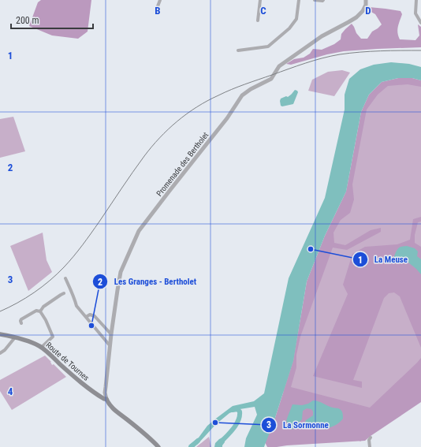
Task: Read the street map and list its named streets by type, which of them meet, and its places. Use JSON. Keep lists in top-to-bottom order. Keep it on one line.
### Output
{"streets":{"main road":["Route de Tournes"],"street":["Promenade des Bertholet"]},"crossings":[["Promenade des Bertholet","Route de Tournes"]],"places":["La Meuse","Les Granges - Bertholet","La Sormonne"],"scale_bar":"200 m","grid":{"columns":["B","C","D"],"rows":["1","2","3","4"]}}
